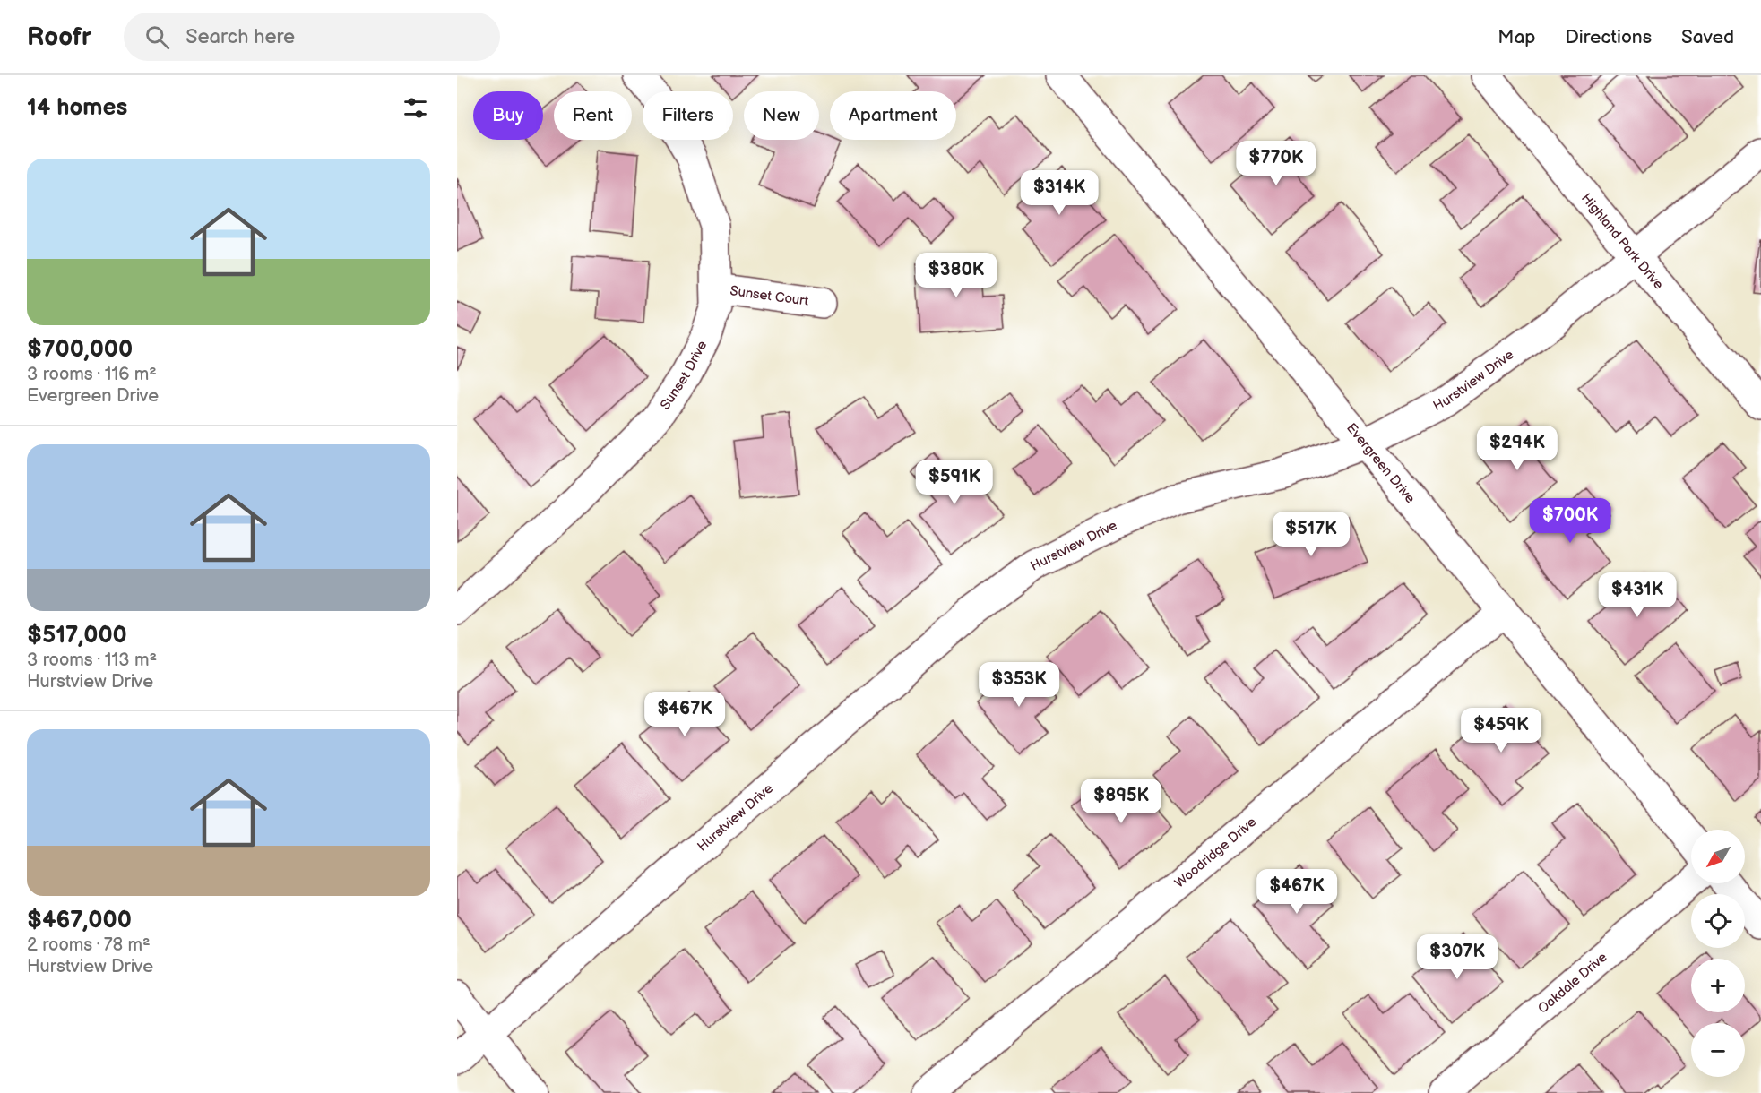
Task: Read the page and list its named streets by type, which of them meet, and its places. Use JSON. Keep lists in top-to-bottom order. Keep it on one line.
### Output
{"streets":{"street":["Highland Park Drive","Sunset Court","Sunset Drive","Hurstview Drive","Evergreen Drive","Woodridge Drive","Oakdale Drive"]},"crossings":[["Highland Park Drive","Hurstview Drive"],["Sunset Court","Sunset Drive"],["Hurstview Drive","Evergreen Drive"],["Evergreen Drive","Woodridge Drive"]],"north":"bottom left","page":{"header":"Roofr","search":"Search here","nav":["Map","Directions","Saved"],"heading":"14 homes","chip":["Buy","Rent","Filters","New","Apartment"],"list":[{"name":"$700,000","note":"3 rooms · 116 m² · Evergreen Drive"},{"name":"$517,000","note":"3 rooms · 113 m² · Hurstview Drive"},{"name":"$467,000","note":"2 rooms · 78 m² · Hurstview Drive"}],"price":["$770K","$314K","$380K","$294K","$591K","$700K","$517K","$431K","$353K","$467K","$459K","$895K","$467K","$307K"],"map_buttons":["+","−"]}}
